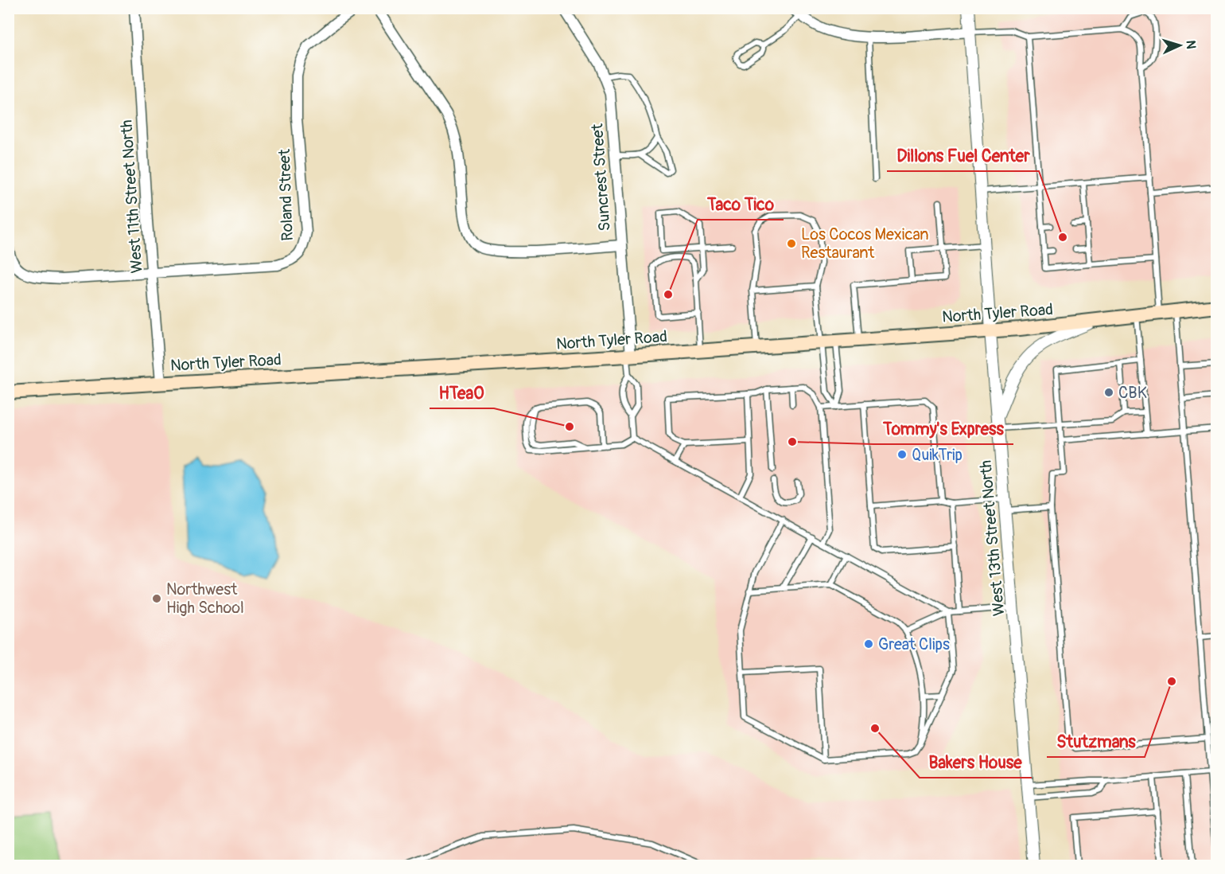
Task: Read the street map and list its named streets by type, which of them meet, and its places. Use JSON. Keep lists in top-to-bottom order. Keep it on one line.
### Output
{"streets":{"main road":["North Tyler Road"],"street":["Suncrest Street","Roland Street","West 11th Street North","West 13th Street North"]},"crossings":[["Suncrest Street","North Tyler Road"],["Roland Street","West 11th Street North"],["West 11th Street North","North Tyler Road"],["North Tyler Road","West 13th Street North"]],"places":["Dillons Fuel Center","Los Cocos Mexican Restaurant","Taco Tico","CBK","HTeaO","Tommy's Express","QuikTrip","Northwest High School","Great Clips","Stutzmans","Bakers House"],"north":"right"}
